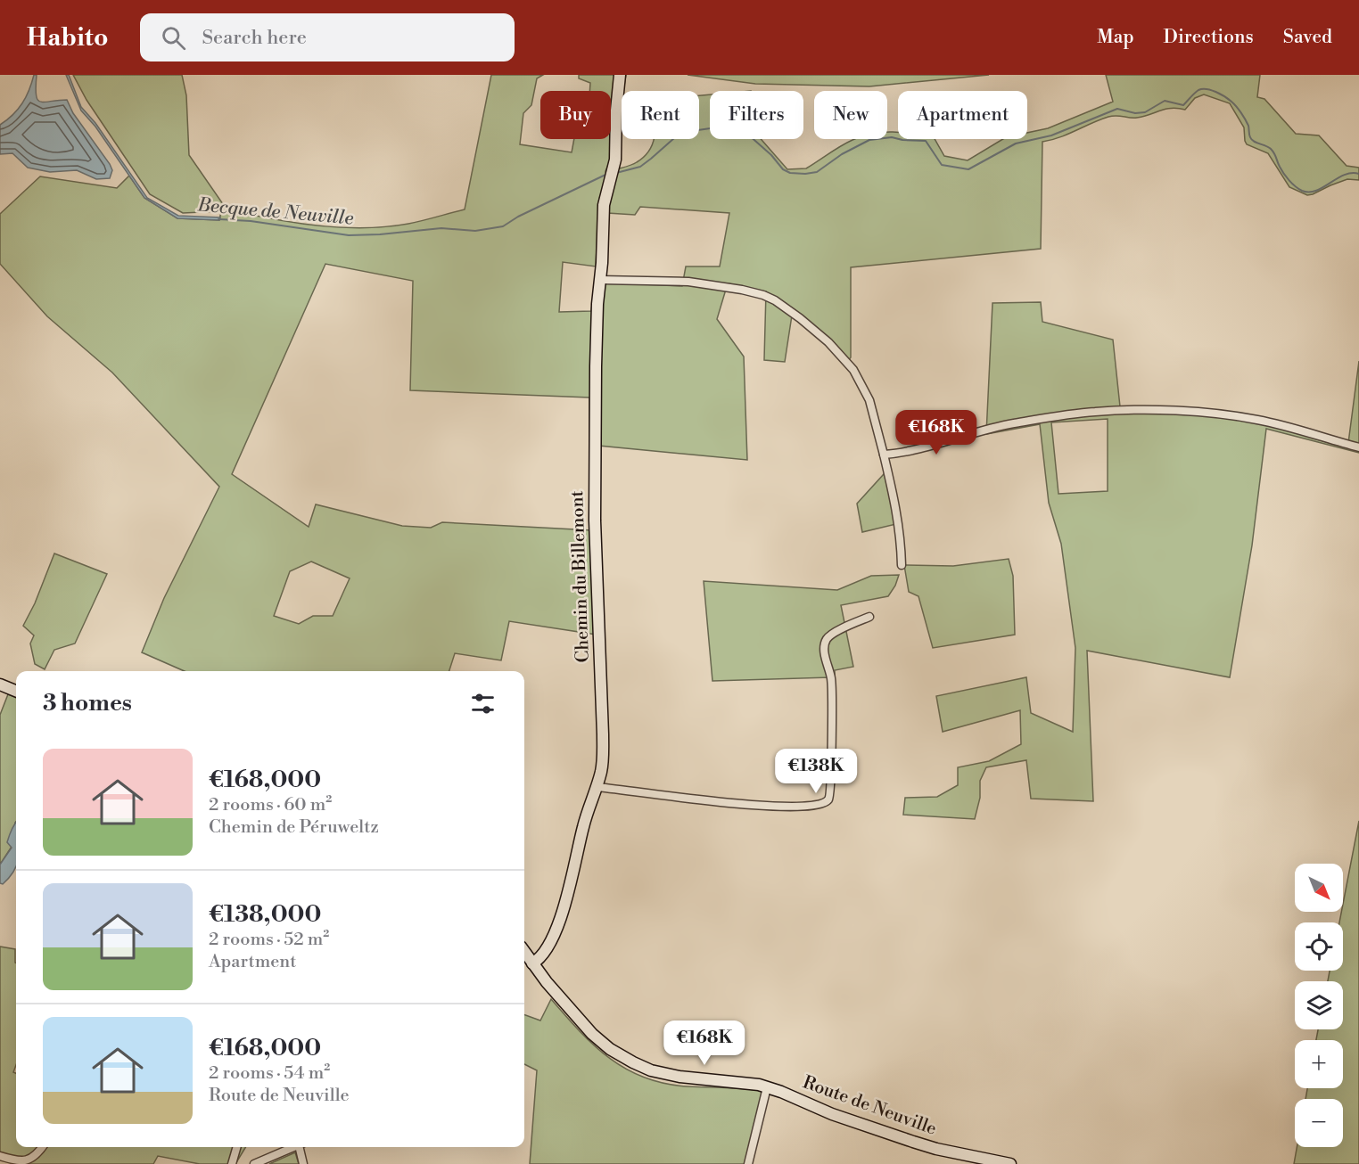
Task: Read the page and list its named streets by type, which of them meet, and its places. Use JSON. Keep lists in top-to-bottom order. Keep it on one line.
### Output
{"streets":{"street":["Chemin du Billemont","Route de Neuville"]},"crossings":[["Chemin du Billemont","Route de Neuville"]],"water":["Becque de Neuville"],"north":"bottom right","page":{"header":"Habito","search":"Search here","nav":["Map","Directions","Saved"],"chip":["Buy","Rent","Filters","New","Apartment"],"price":["€168K","€138K","€168K"],"heading":"3 homes","list":[{"name":"€168,000","note":"2 rooms · 60 m² · Chemin de Péruweltz"},{"name":"€138,000","note":"2 rooms · 52 m² · Apartment"},{"name":"€168,000","note":"2 rooms · 54 m² · Route de Neuville"}],"map_buttons":["+","−"]}}
